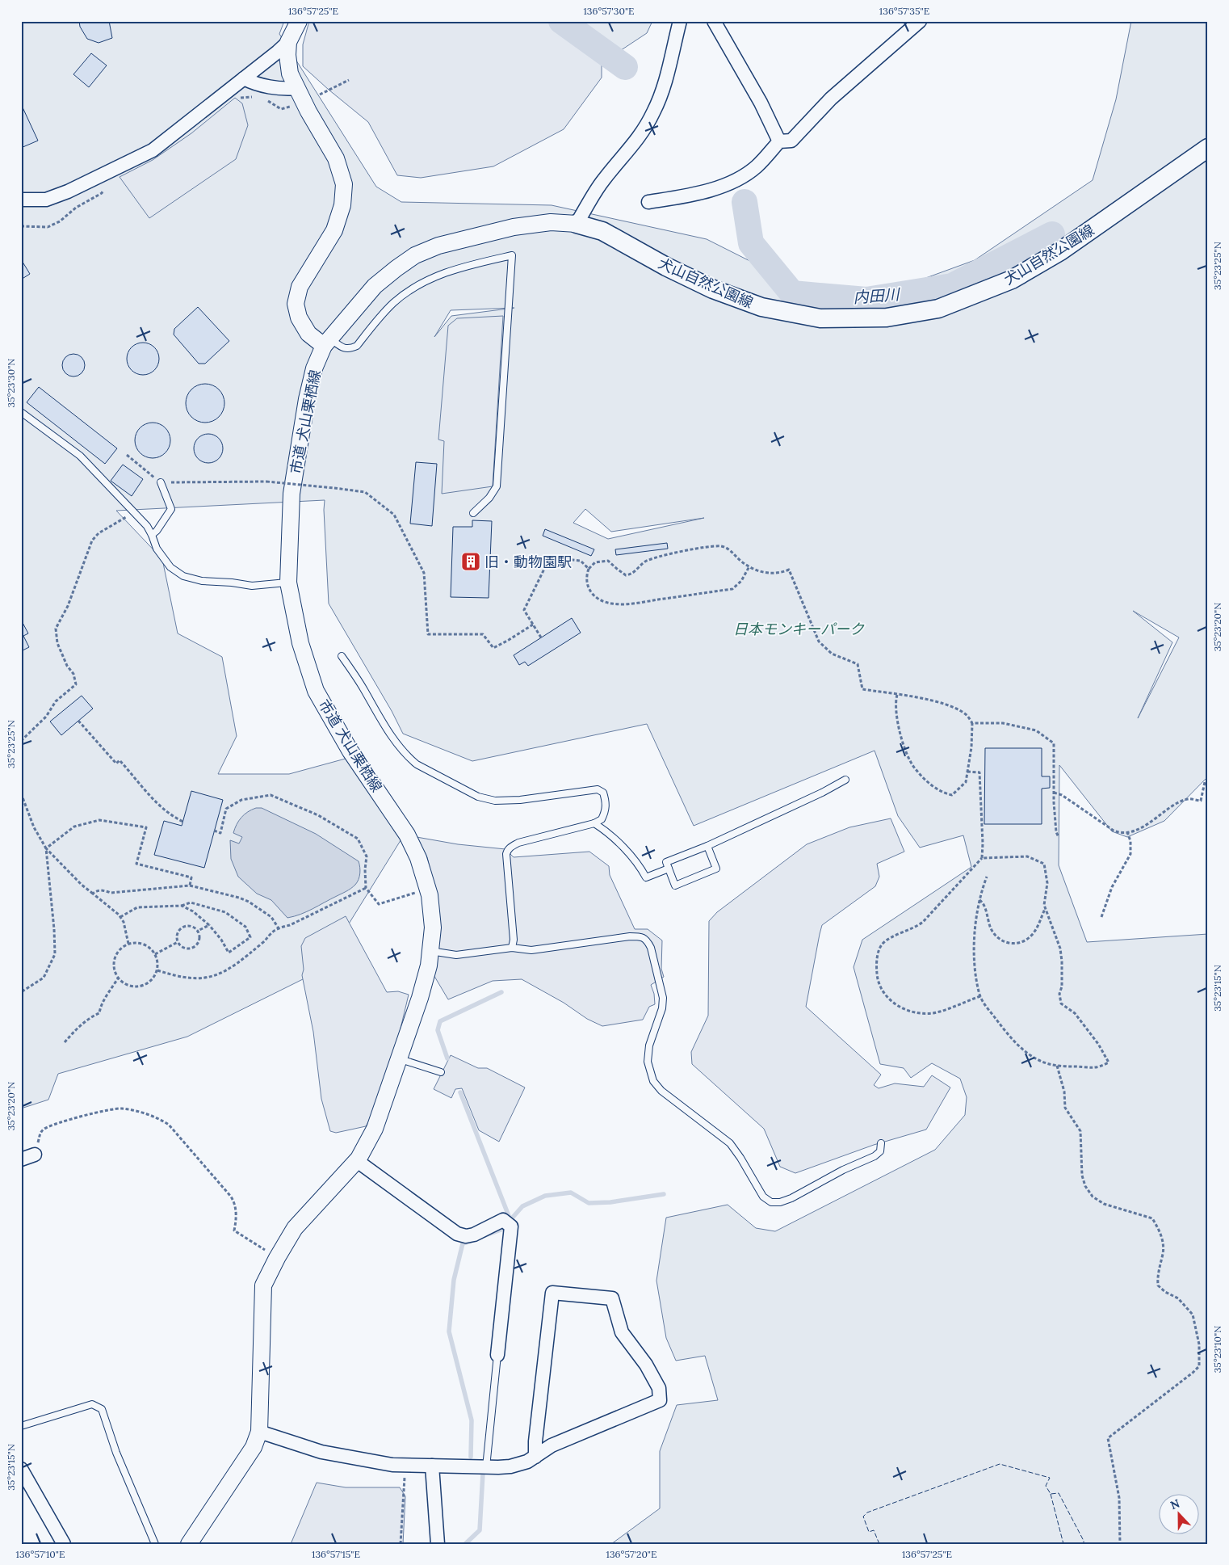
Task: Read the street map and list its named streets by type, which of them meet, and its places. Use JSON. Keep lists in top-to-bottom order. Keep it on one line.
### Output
{"streets":{"main road":["犬山自然公園線"],"street":["市道 犬山栗栖線"]},"crossings":[["犬山自然公園線","市道 犬山栗栖線"]],"water":["内田川"],"parks":["日本モンキーパーク"],"places":{"building":["旧・動物園駅"]},"north":"top","coordinates":["136°57'25\"E","136°57'30\"E","136°57'35\"E","35°23'25\"N","35°23'30\"N","35°23'20\"N","35°23'15\"N","35°23'10\"N","136°57'10\"E","136°57'15\"E","136°57'20\"E"]}
